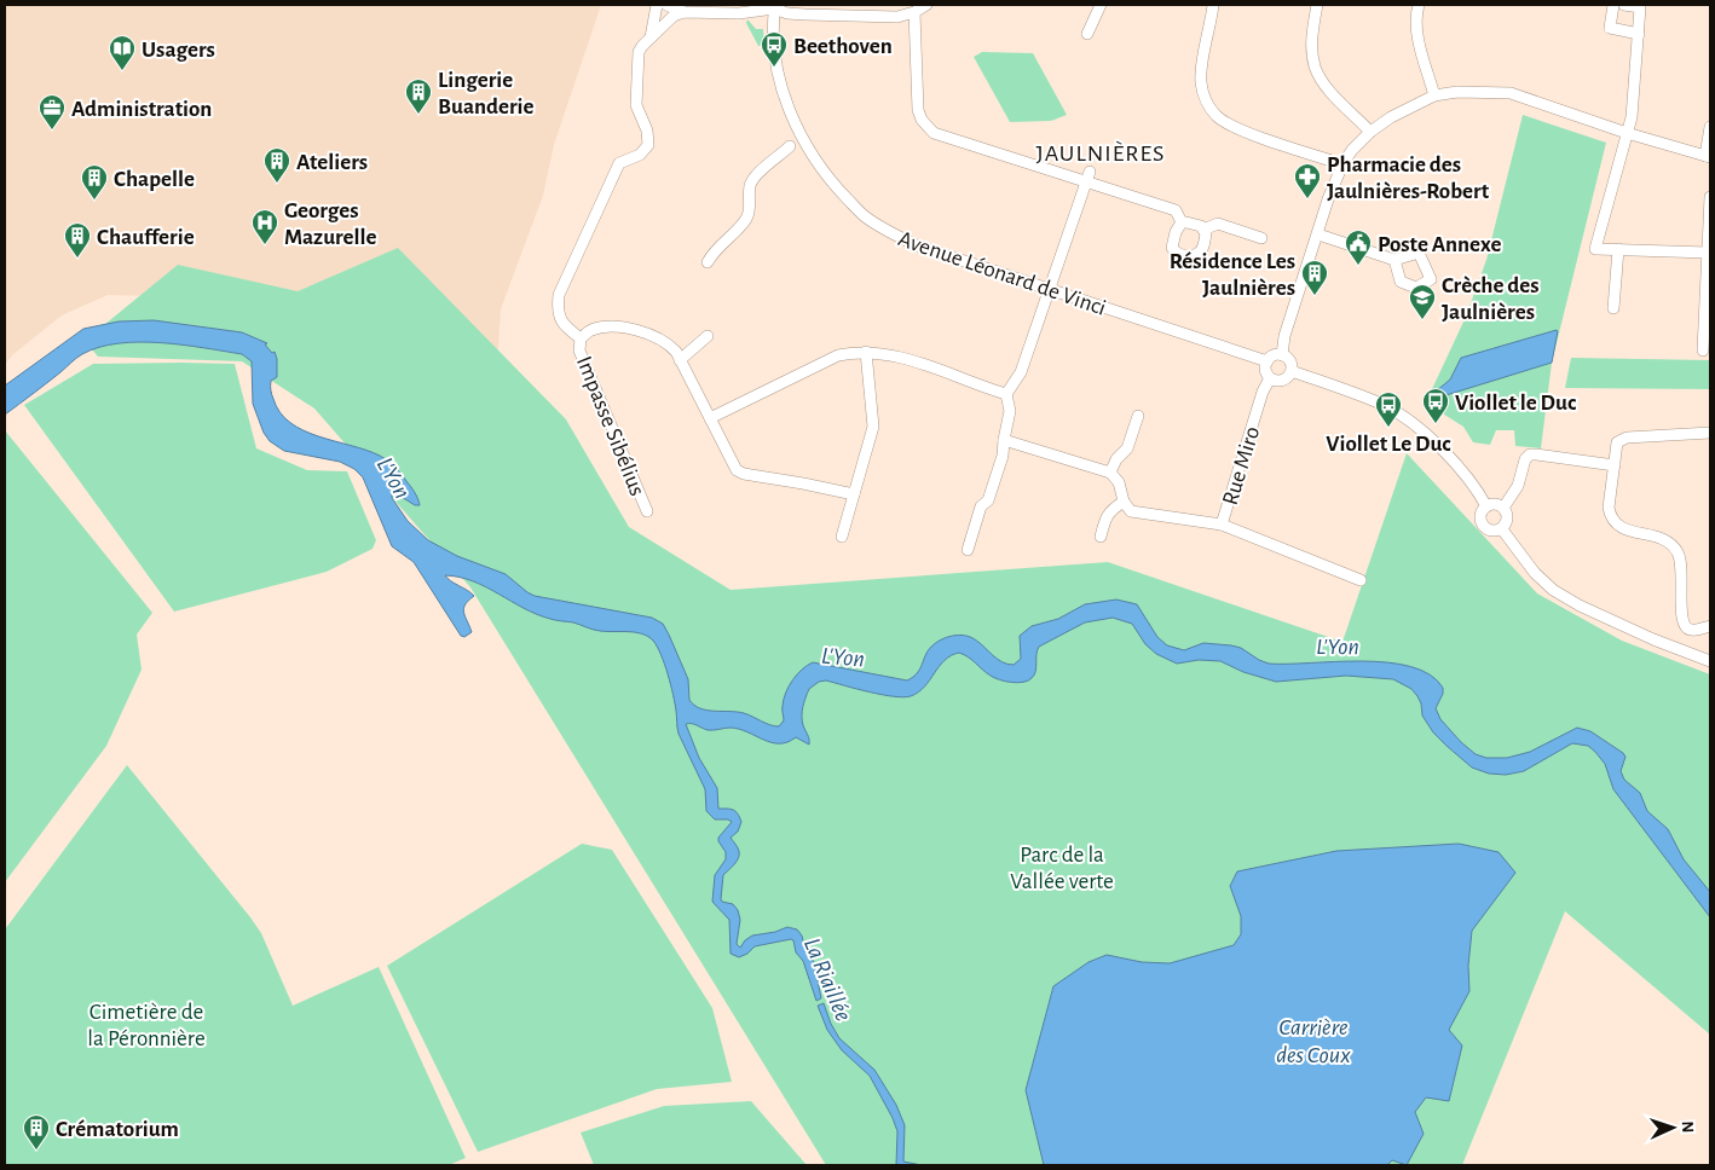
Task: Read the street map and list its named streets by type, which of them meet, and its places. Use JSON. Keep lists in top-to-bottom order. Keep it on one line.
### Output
{"streets":{"street":["Avenue Léonard de Vinci","Impasse Sibélius","Rue Miro"]},"crossings":[["Avenue Léonard de Vinci","Rue Miro"]],"districts":["JAULNIÈRES"],"water":["L'Yon","La Riaillée","Carrière des Coux"],"parks":["Parc de la Vallée verte","Cimetière de la Péronnière"],"places":{"bus stop":["Beethoven","Viollet le Duc","Viollet Le Duc"],"library":["Usagers"],"building":["Lingerie Buanderie","Ateliers","Chapelle","Chaufferie","Résidence Les Jaulnières","Crématorium"],"office":["Administration"],"pharmacy":["Pharmacie des Jaulnières-Robert"],"hospital":["Georges Mazurelle"],"public building":["Poste Annexe"],"school or university":["Crèche des Jaulnières"]},"north":"right"}
